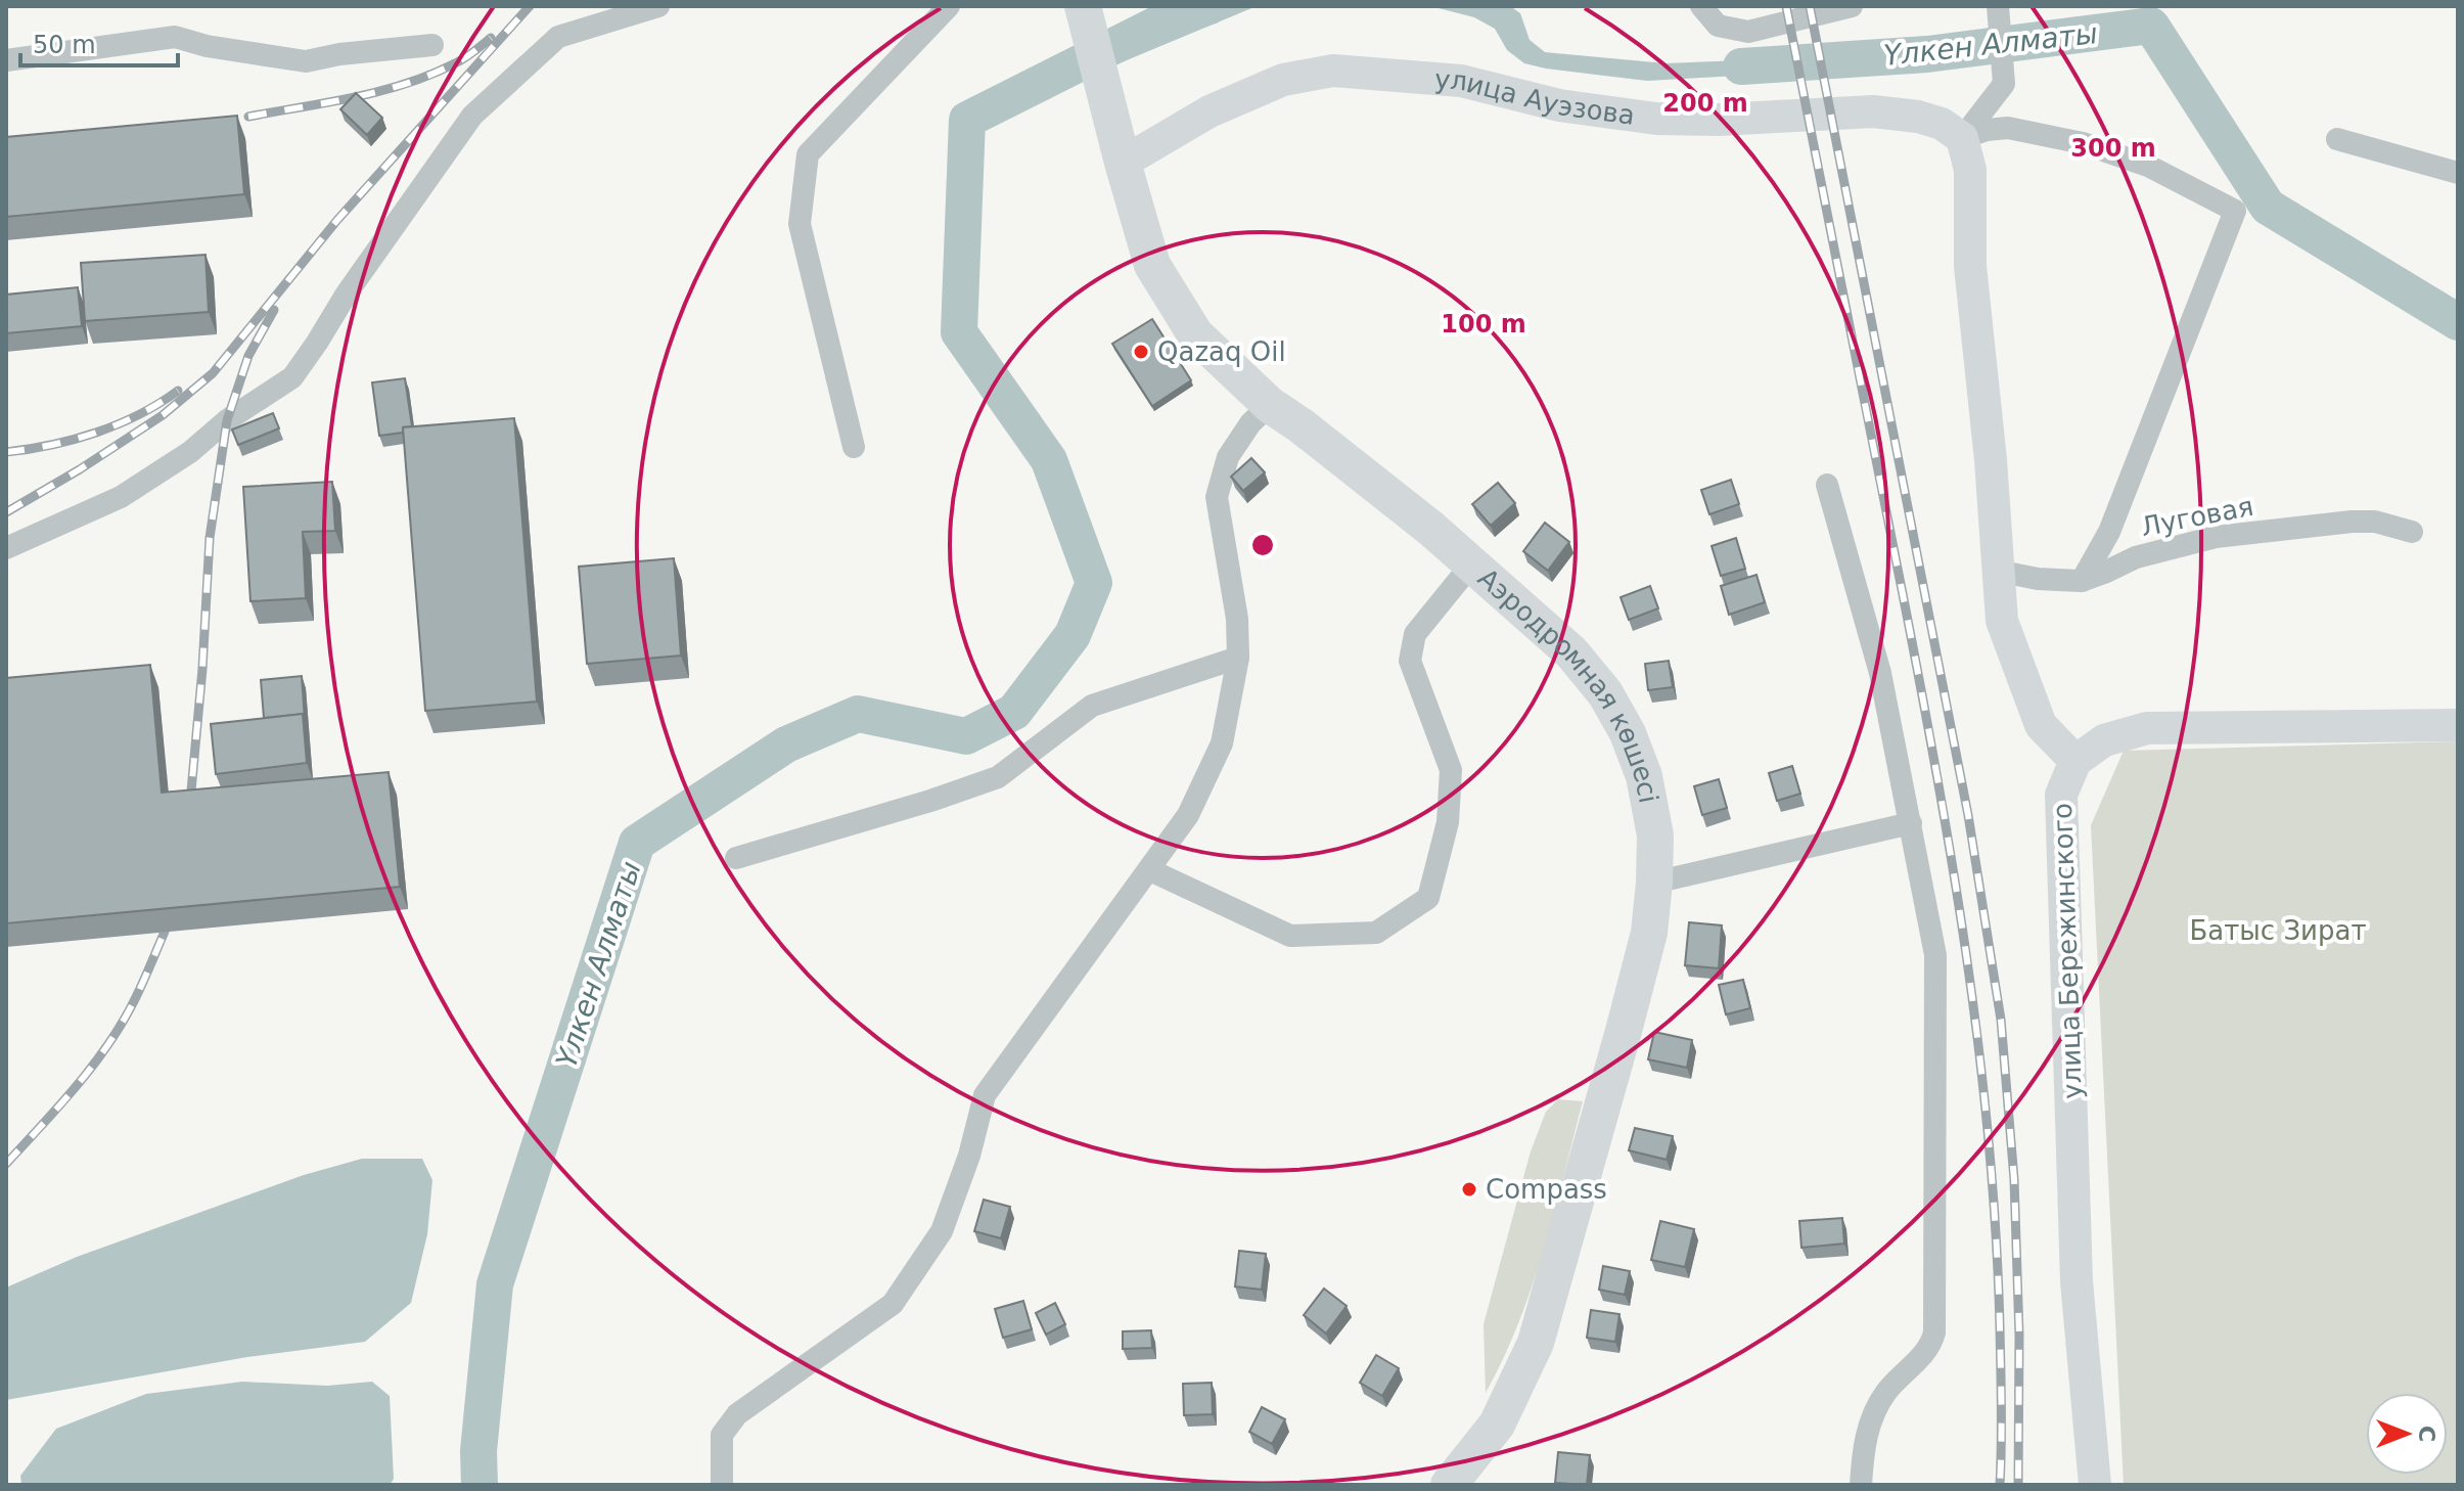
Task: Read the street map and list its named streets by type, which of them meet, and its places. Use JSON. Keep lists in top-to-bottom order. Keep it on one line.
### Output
{"streets":{"main road":["улица Ауэзова","Аэродромная көшесі","улица Бережинского"],"street":["Луговая"]},"crossings":[["улица Ауэзова","Аэродромная көшесі"]],"water":["Үлкен Алматы"],"parks":["Батыс Зират"],"places":["Qazaq Oil","Compass"],"scale_bar":"50 m","north":"right","rings":["200 m","300 m","100 m"]}
